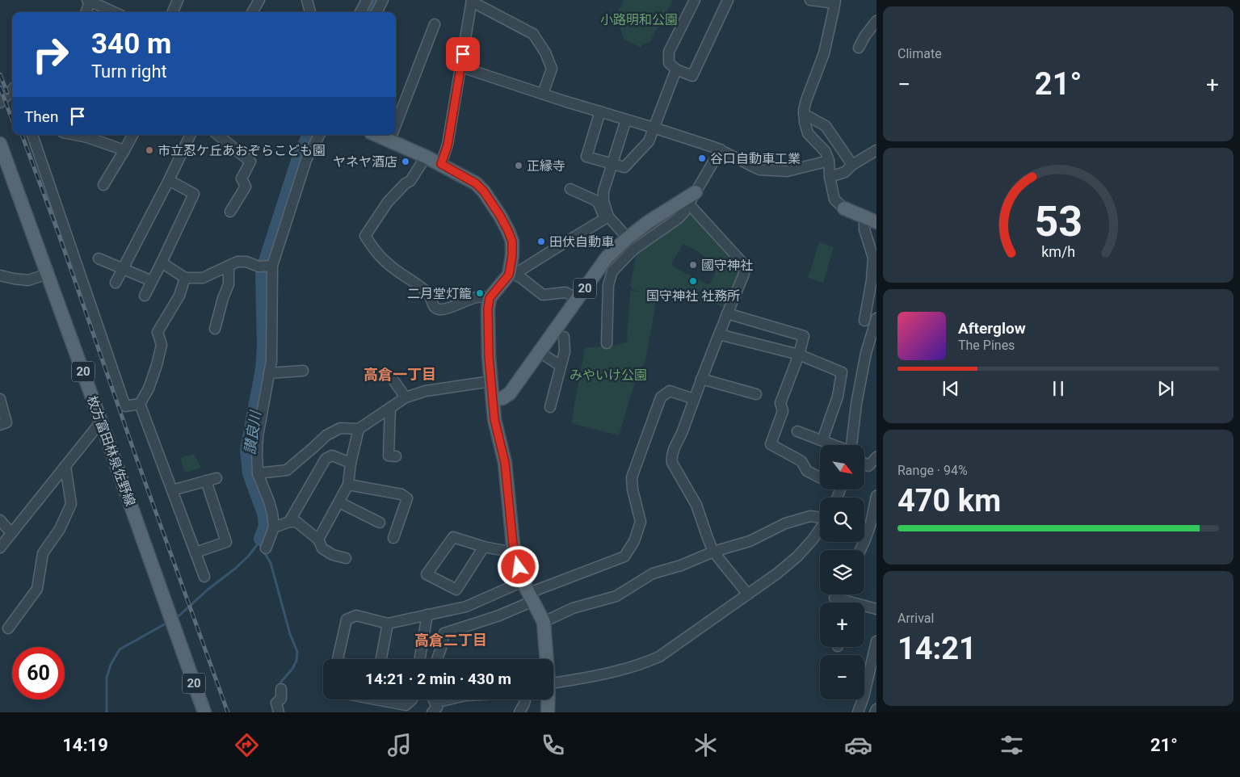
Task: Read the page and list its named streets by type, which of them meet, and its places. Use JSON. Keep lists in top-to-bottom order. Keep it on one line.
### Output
{"streets":{"main road":["20","枚方富田林泉佐野線"]},"districts":["高倉一丁目","高倉二丁目"],"water":["讃良川"],"parks":["小路明和公園","みやいけ公園"],"places":["市立忍ケ丘あおぞらこども園","谷口自動車工業","ヤネヤ酒店","正縁寺","田伏自動車","國守神社","国守神社 社務所","二月堂灯籠"],"north":"bottom right","page":{"tile":["Climate",["Range · 94%","470 km"],["Arrival","14:21"]],"turn":["340 m","Turn right"],"heat":["−","21°","+"],"then":"Then","song":["Afterglow","The Pines"],"map_buttons":["+","−"],"limit":"60","trip":"14:21 · 2 min · 430 m","tabs":["14:19","21°"],"gauge":["53","km/h"]}}
